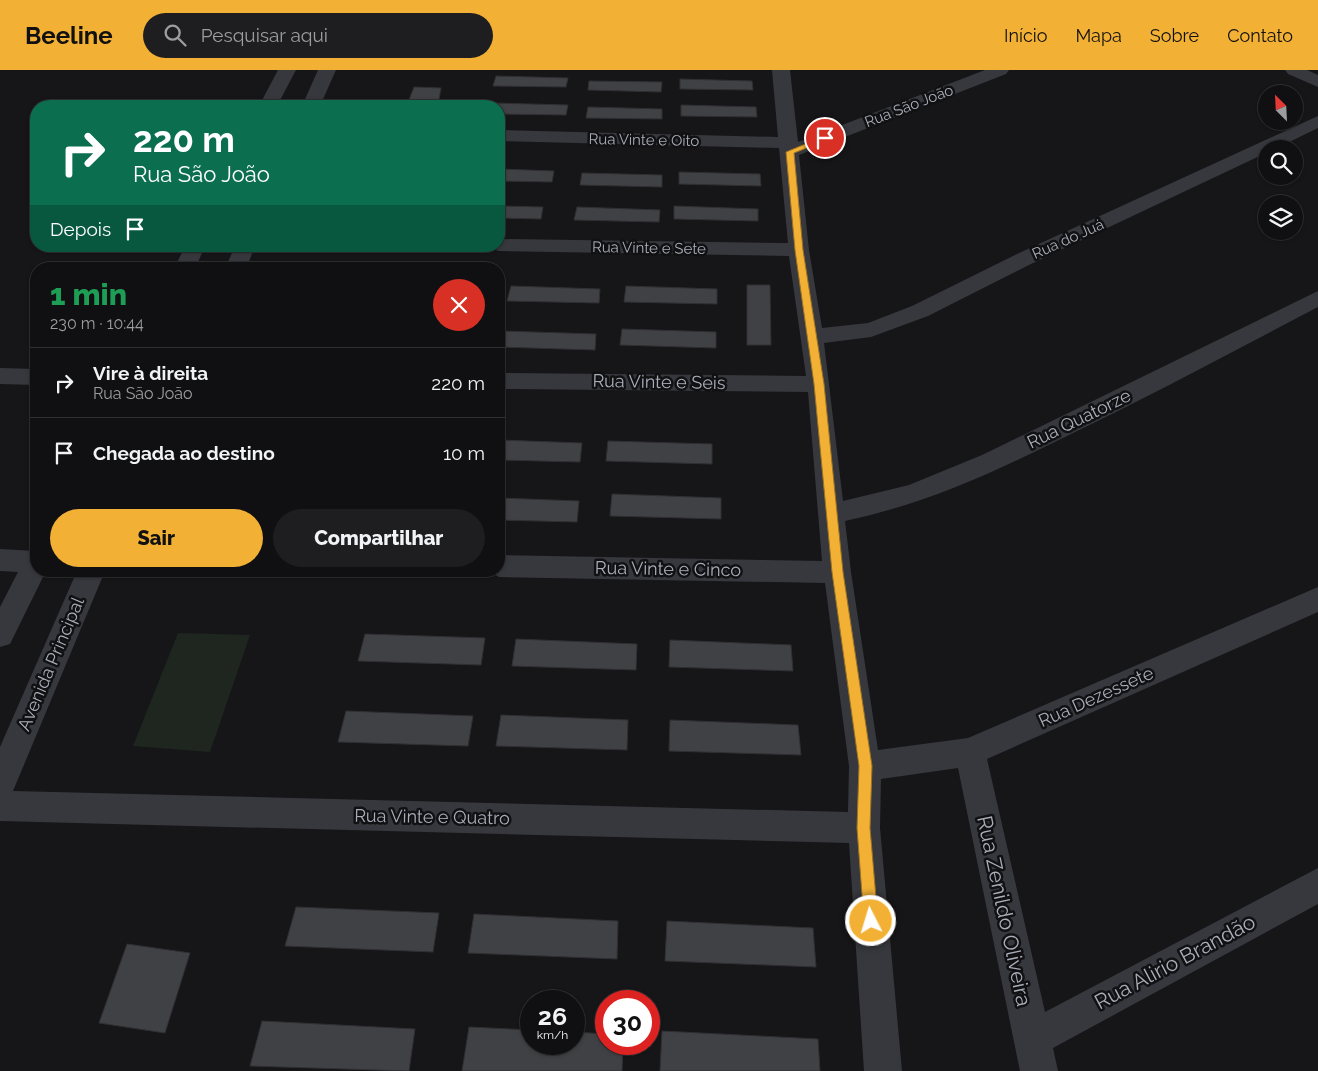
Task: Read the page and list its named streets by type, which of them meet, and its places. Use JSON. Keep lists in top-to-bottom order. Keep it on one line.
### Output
{"streets":{"street":["Rua São João","Rua Vinte e Oito","Rua do Juá","Rua Vinte e Sete","Rua Vinte e Seis","Rua Quatorze","Rua Vinte e Cinco","Avenida Principal","Rua Dezessete","Rua Vinte e Quatro","Rua Zenildo Oliveira","Rua Alirio Brandão"]},"crossings":[["Rua São João","Rua Vinte e Oito"],["Rua Dezessete","Rua Zenildo Oliveira"],["Rua Zenildo Oliveira","Rua Alirio Brandão"]],"north":"top left","page":{"header":"Beeline","search":"Pesquisar aqui","nav":["Início","Mapa","Sobre","Contato"],"turn":["220 m","Rua São João"],"then":"Depois","heading":["1 min","230 m · 10:44"],"list":[{"name":"Vire à direita","note":"Rua São João","value":"220 m"},{"name":"Chegada ao destino","value":"10 m"}],"buttons":["Sair","Compartilhar"],"speed":"26 km/h","limit":"30"}}
